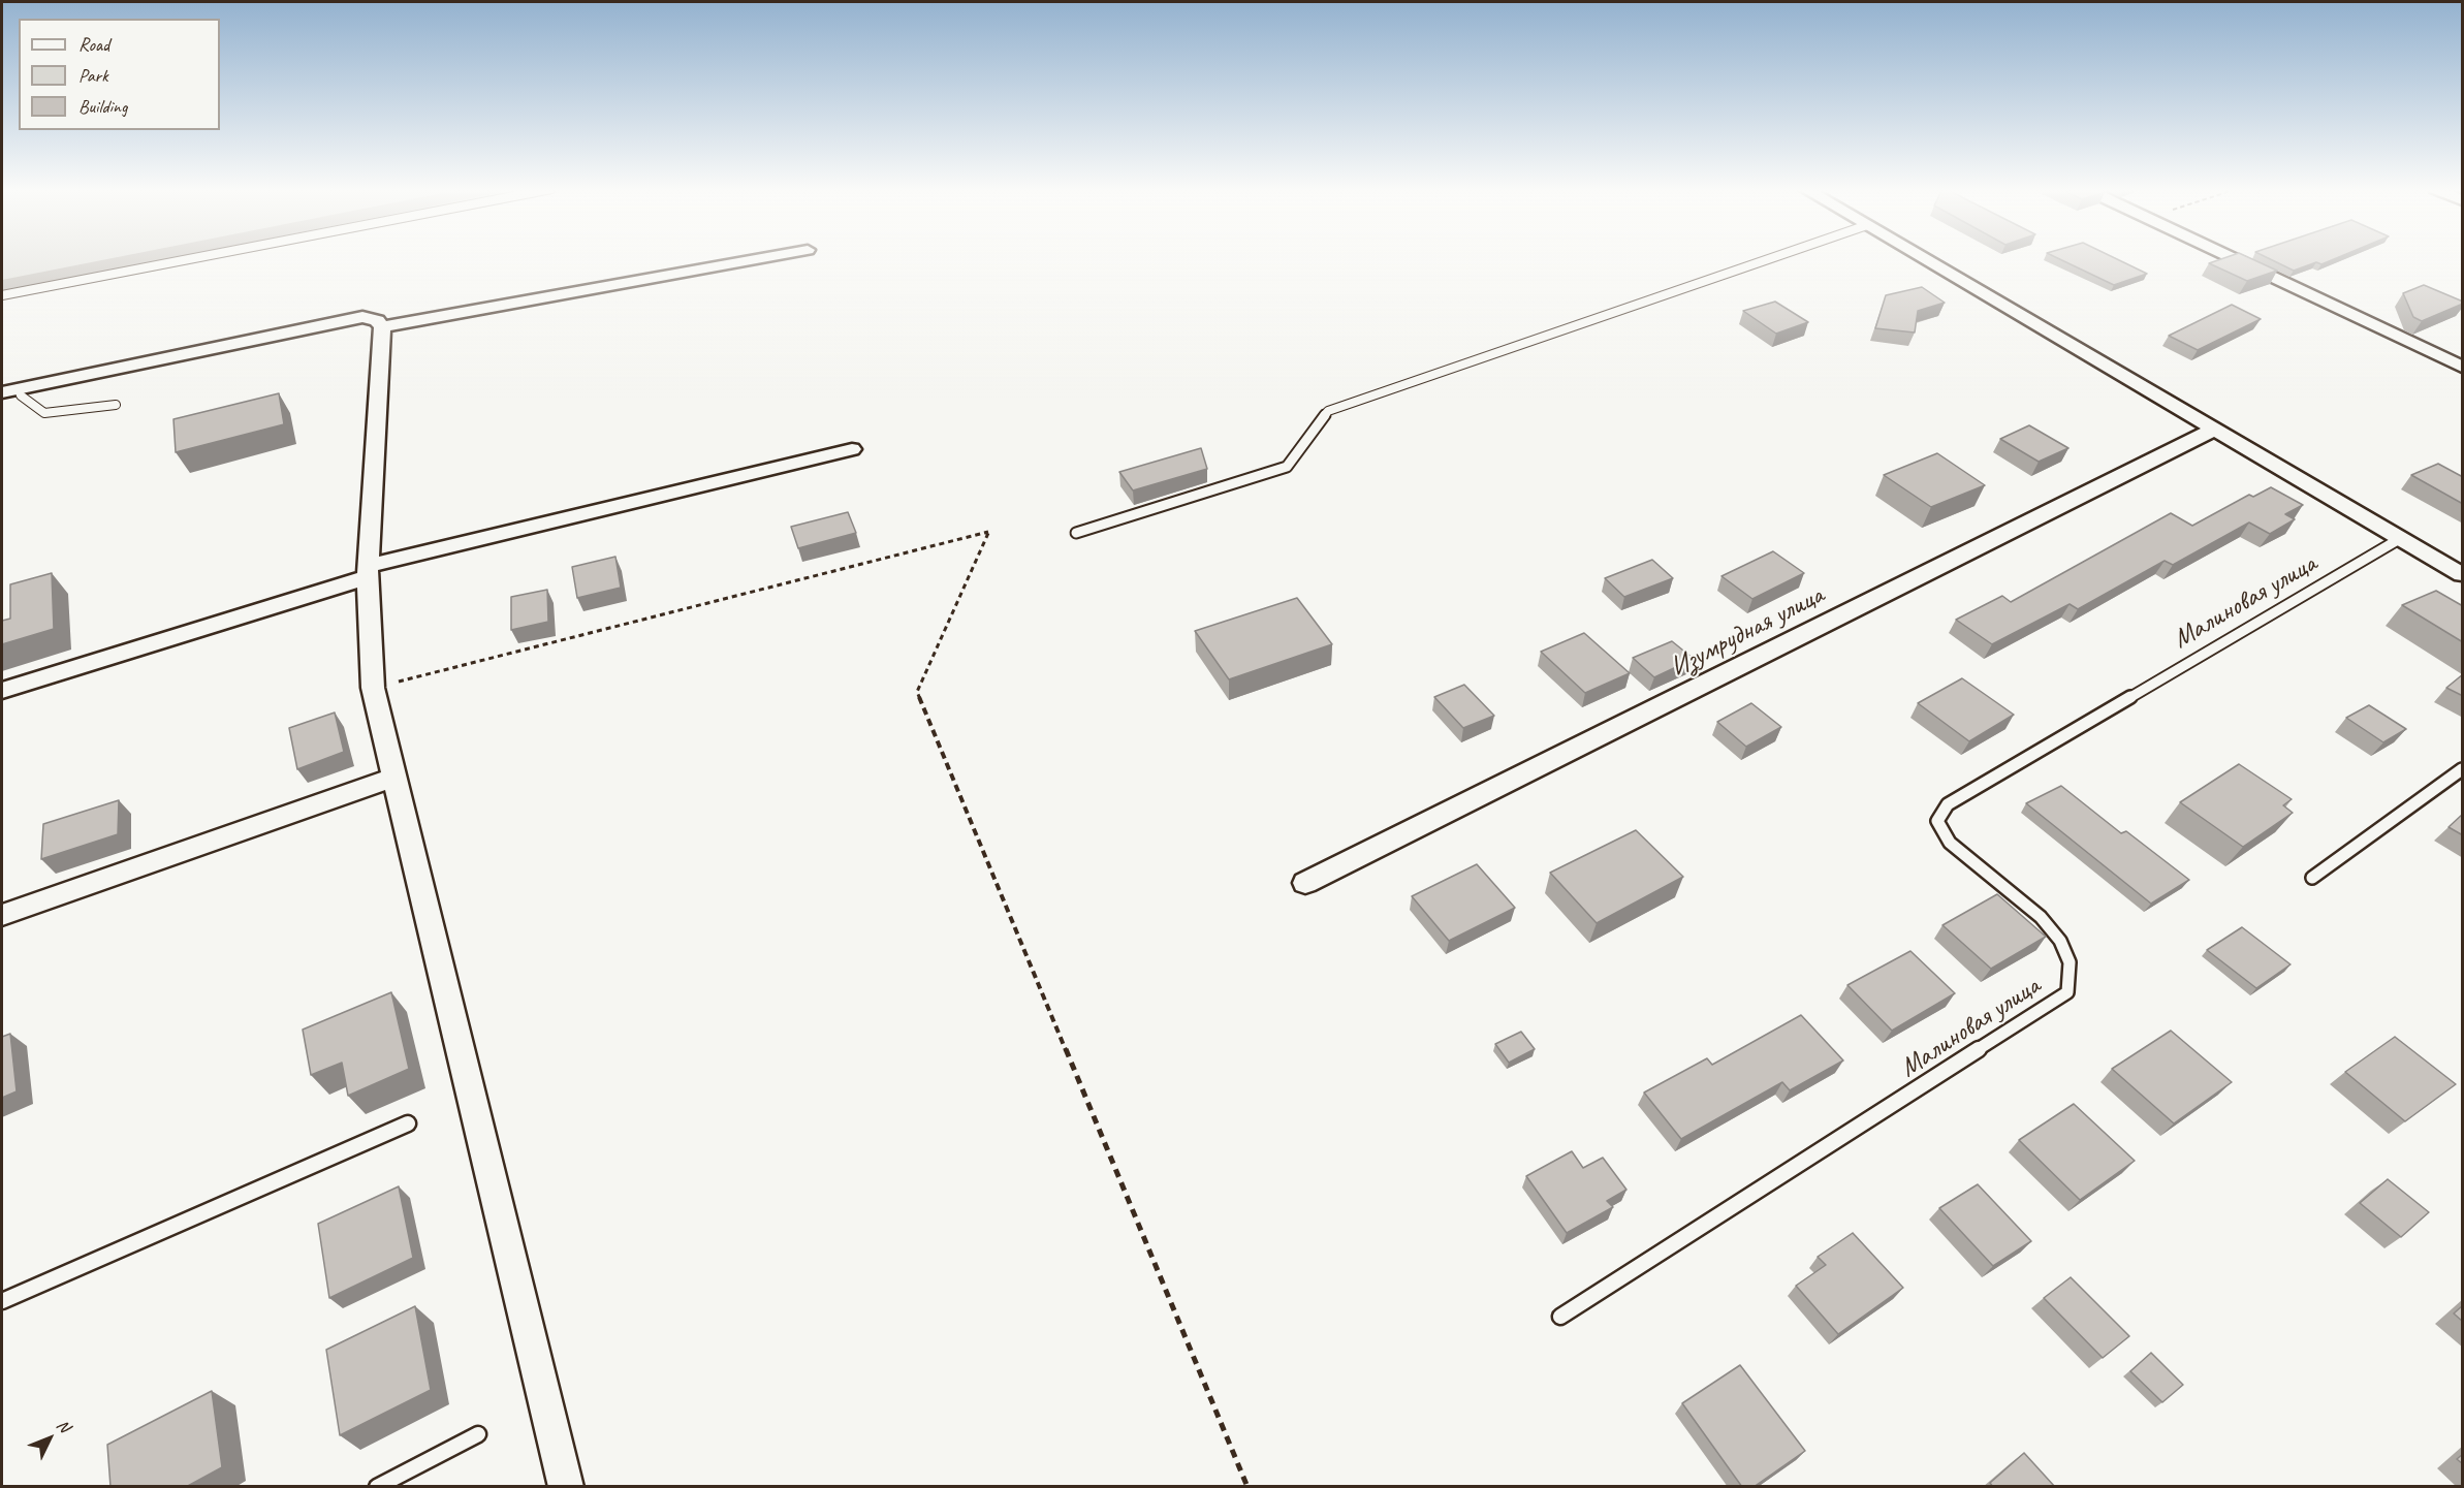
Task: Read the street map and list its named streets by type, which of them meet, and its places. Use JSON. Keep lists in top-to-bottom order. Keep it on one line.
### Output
{"streets":{"street":["Изумрудная улица"],"lane":["Малиновая улица"]},"legend":["Road","Park","Building"],"north":"top right"}
